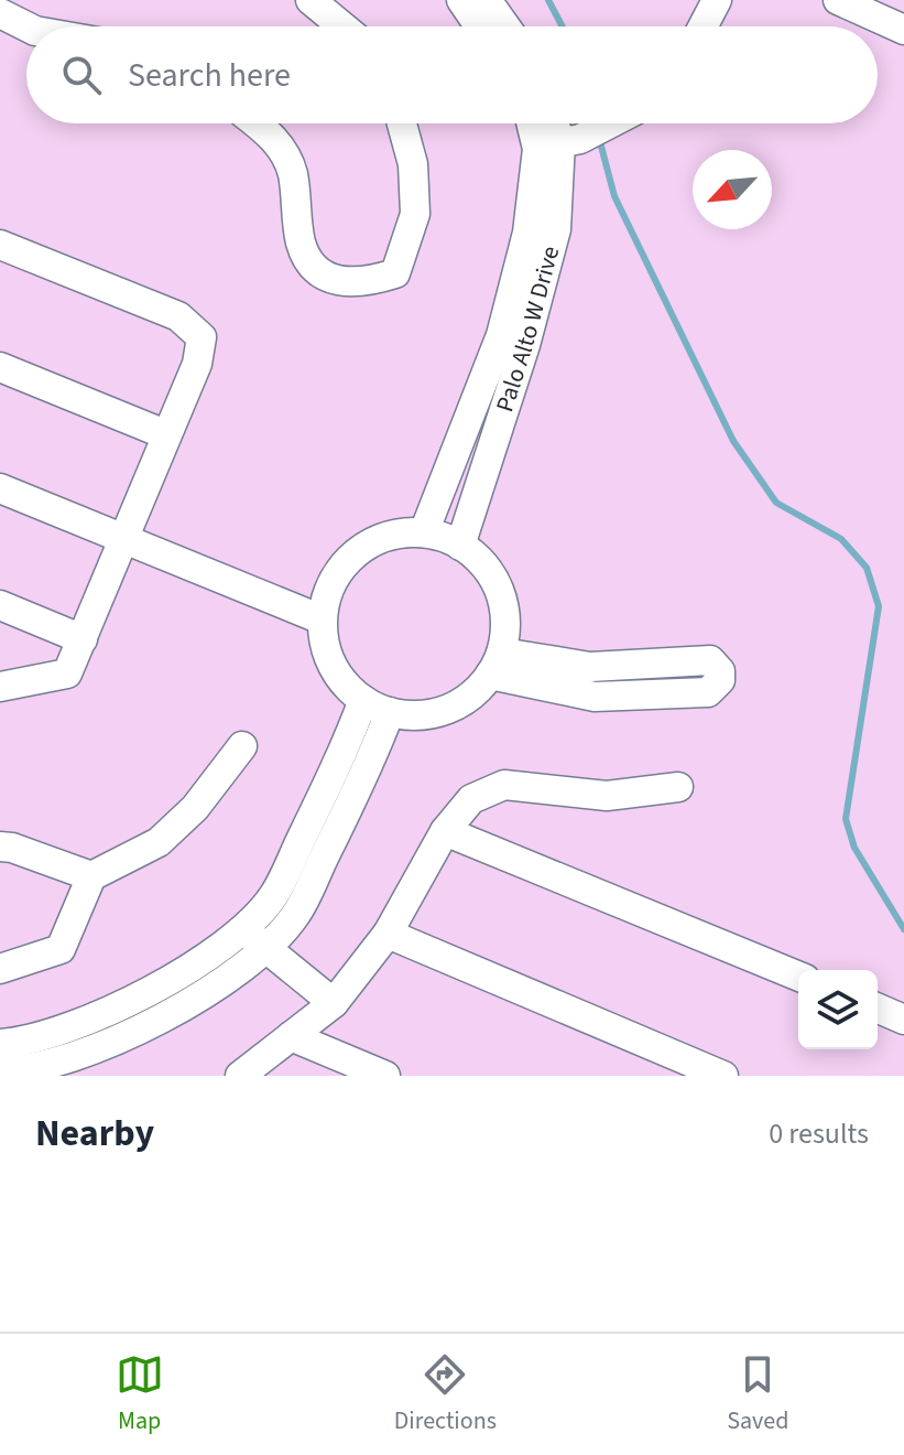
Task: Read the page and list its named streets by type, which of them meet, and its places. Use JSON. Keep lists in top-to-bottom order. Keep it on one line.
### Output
{"streets":{"street":["Palo Alto W Drive"]},"north":"bottom left","page":{"search":"Search here","heading":["Nearby","0 results"],"nav":["Map","Directions","Saved"]}}
